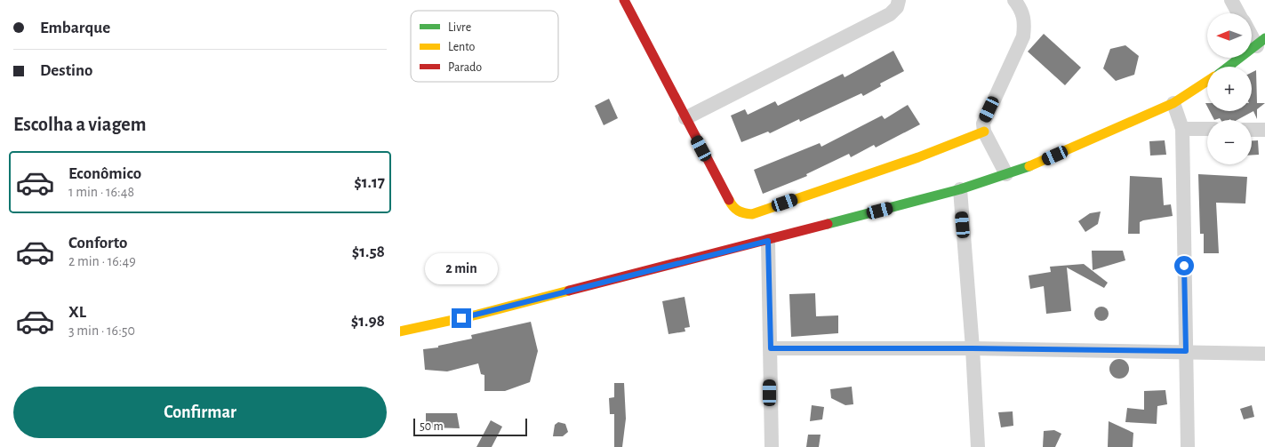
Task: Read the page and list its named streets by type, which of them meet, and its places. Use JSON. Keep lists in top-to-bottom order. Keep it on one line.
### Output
{"legend":["Livre","Lento","Parado"],"scale_bar":"50 m","north":"left","page":{"banner":["Embarque","Destino"],"map_buttons":["+","−"],"heading":"Escolha a viagem","list":[{"name":"Econômico","note":"1 min · 16:48","value":"$1.17"},{"name":"Conforto","note":"2 min · 16:49","value":"$1.58"},{"name":"XL","note":"3 min · 16:50","value":"$1.98"}],"bubble":"2 min","buttons":"Confirmar","scale":"50 m"}}
